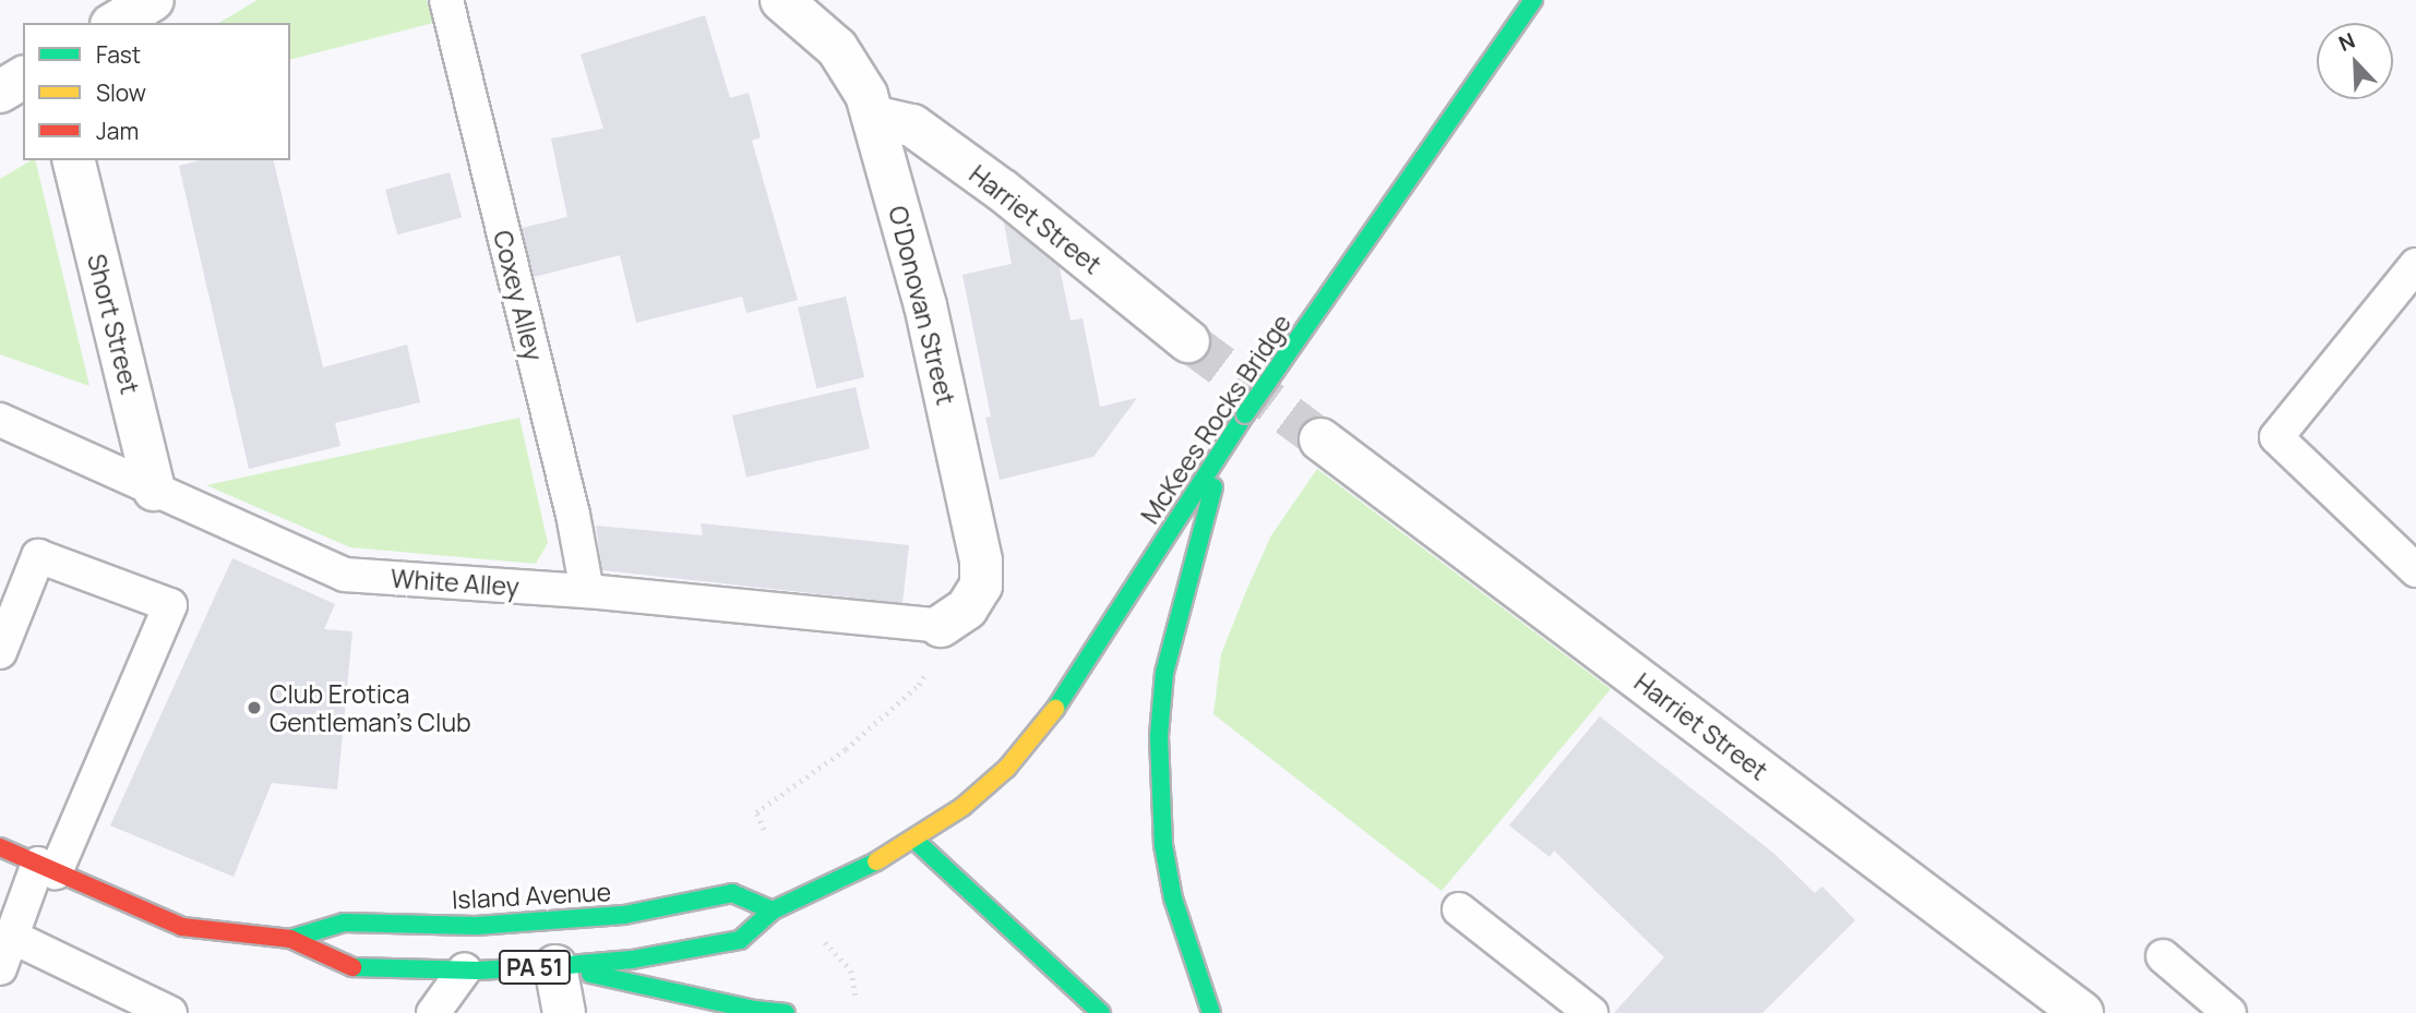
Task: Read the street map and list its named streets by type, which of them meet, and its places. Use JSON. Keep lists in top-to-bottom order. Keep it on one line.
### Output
{"streets":{"main road":["McKees Rocks Bridge","Island Avenue","PA 51"],"street":["Harriet Street","O'Donovan Street","Short Street"],"lane":["Coxey Alley","White Alley"]},"crossings":[["Harriet Street","O'Donovan Street"],["Coxey Alley","White Alley"],["O'Donovan Street","White Alley"],["Short Street","White Alley"],["McKees Rocks Bridge","Island Avenue"]],"places":["Club Erotica Gentleman's Club"],"legend":["Fast","Slow","Jam"],"north":"top left"}
